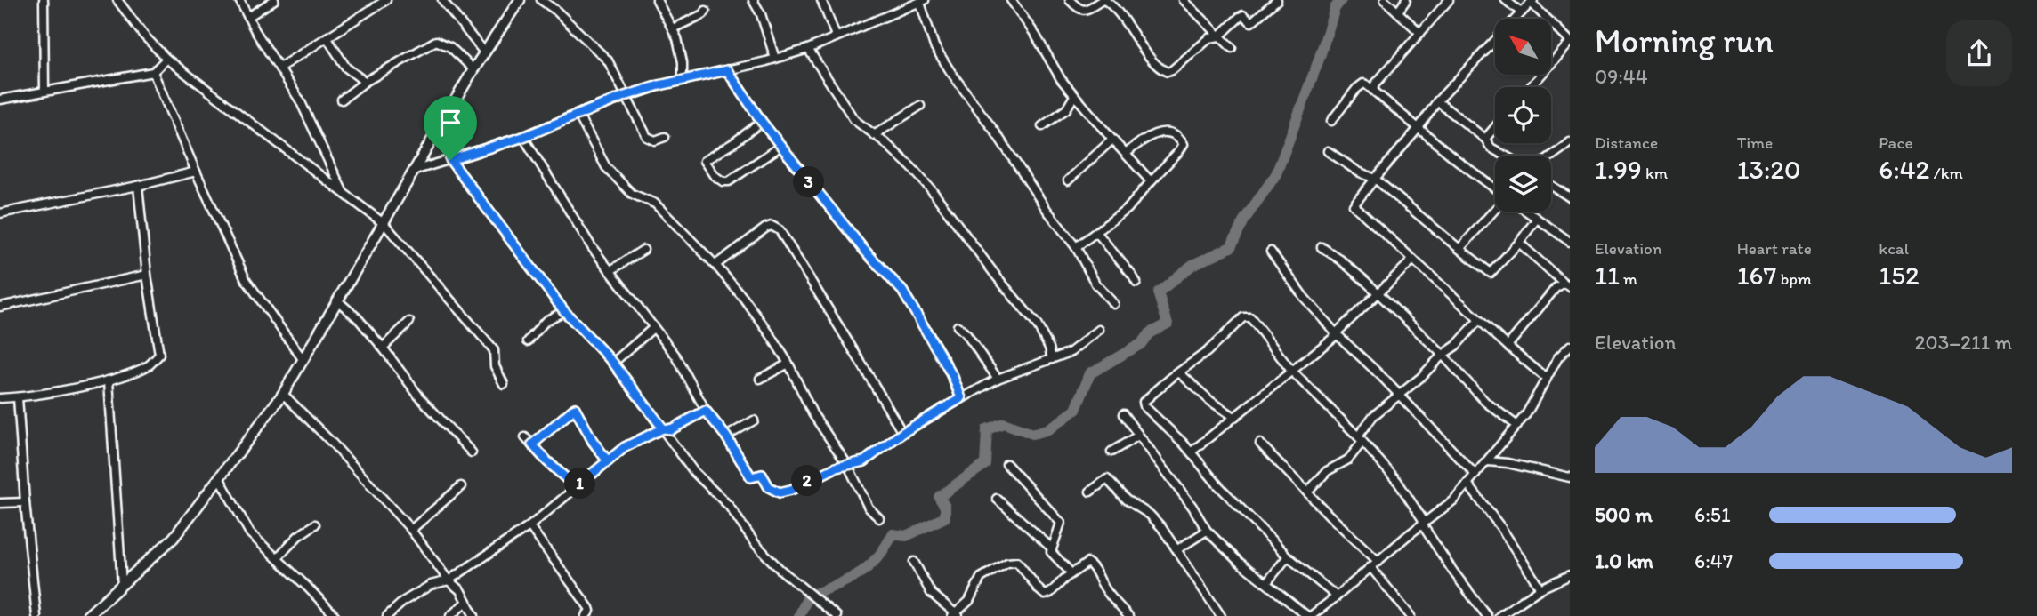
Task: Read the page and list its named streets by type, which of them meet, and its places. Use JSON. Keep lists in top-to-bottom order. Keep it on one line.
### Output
{"north":"top left","page":{"heading":["Morning run","09:44"],"stats":[["Distance","1.99 km"],["Time","13:20"],["Pace","6:42 /km"],["Elevation","11 m"],["Heart rate","167 bpm"],["kcal","152"]],"pins":["3","2","1"],"chart":["Elevation","203–211 m"],"list":[{"name":"500 m","note":"6:51"},{"name":"1.0 km","note":"6:47"}]}}
